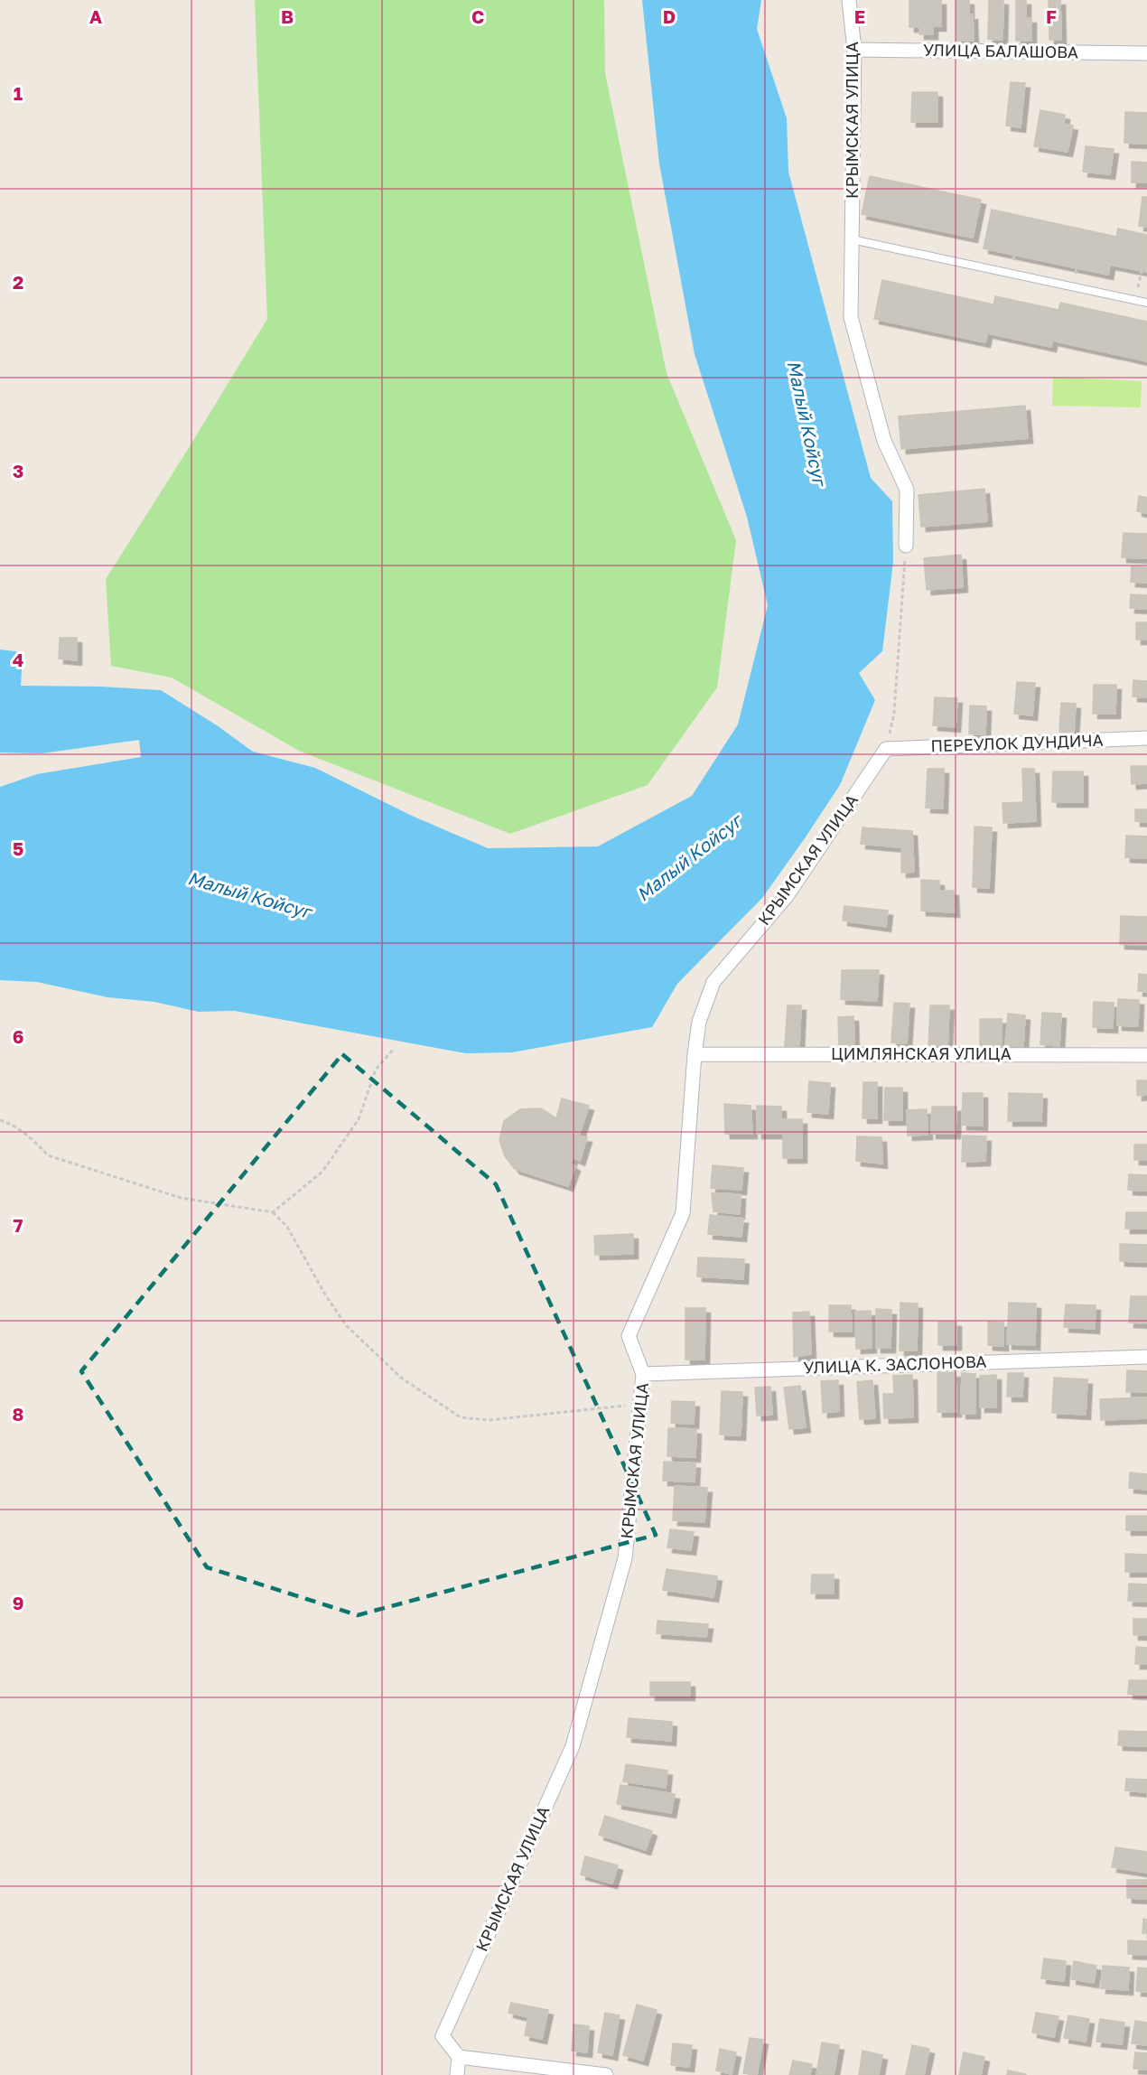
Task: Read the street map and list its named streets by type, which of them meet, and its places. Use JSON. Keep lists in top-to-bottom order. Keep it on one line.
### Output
{"streets":{"street":["УЛИЦА БАЛАШОВА","КРЫМСКАЯ УЛИЦА","ПЕРЕУЛОК ДУНДИЧА","ЦИМЛЯНСКАЯ УЛИЦА","УЛИЦА К. ЗАСЛОНОВА"]},"crossings":[["УЛИЦА БАЛАШОВА","КРЫМСКАЯ УЛИЦА"],["КРЫМСКАЯ УЛИЦА","ПЕРЕУЛОК ДУНДИЧА"],["КРЫМСКАЯ УЛИЦА","ЦИМЛЯНСКАЯ УЛИЦА"],["КРЫМСКАЯ УЛИЦА","УЛИЦА К. ЗАСЛОНОВА"]],"water":["Малый Койсуг"],"grid":{"columns":["A","B","C","D","E","F"],"rows":["1","2","3","4","5","6","7","8","9"]}}
